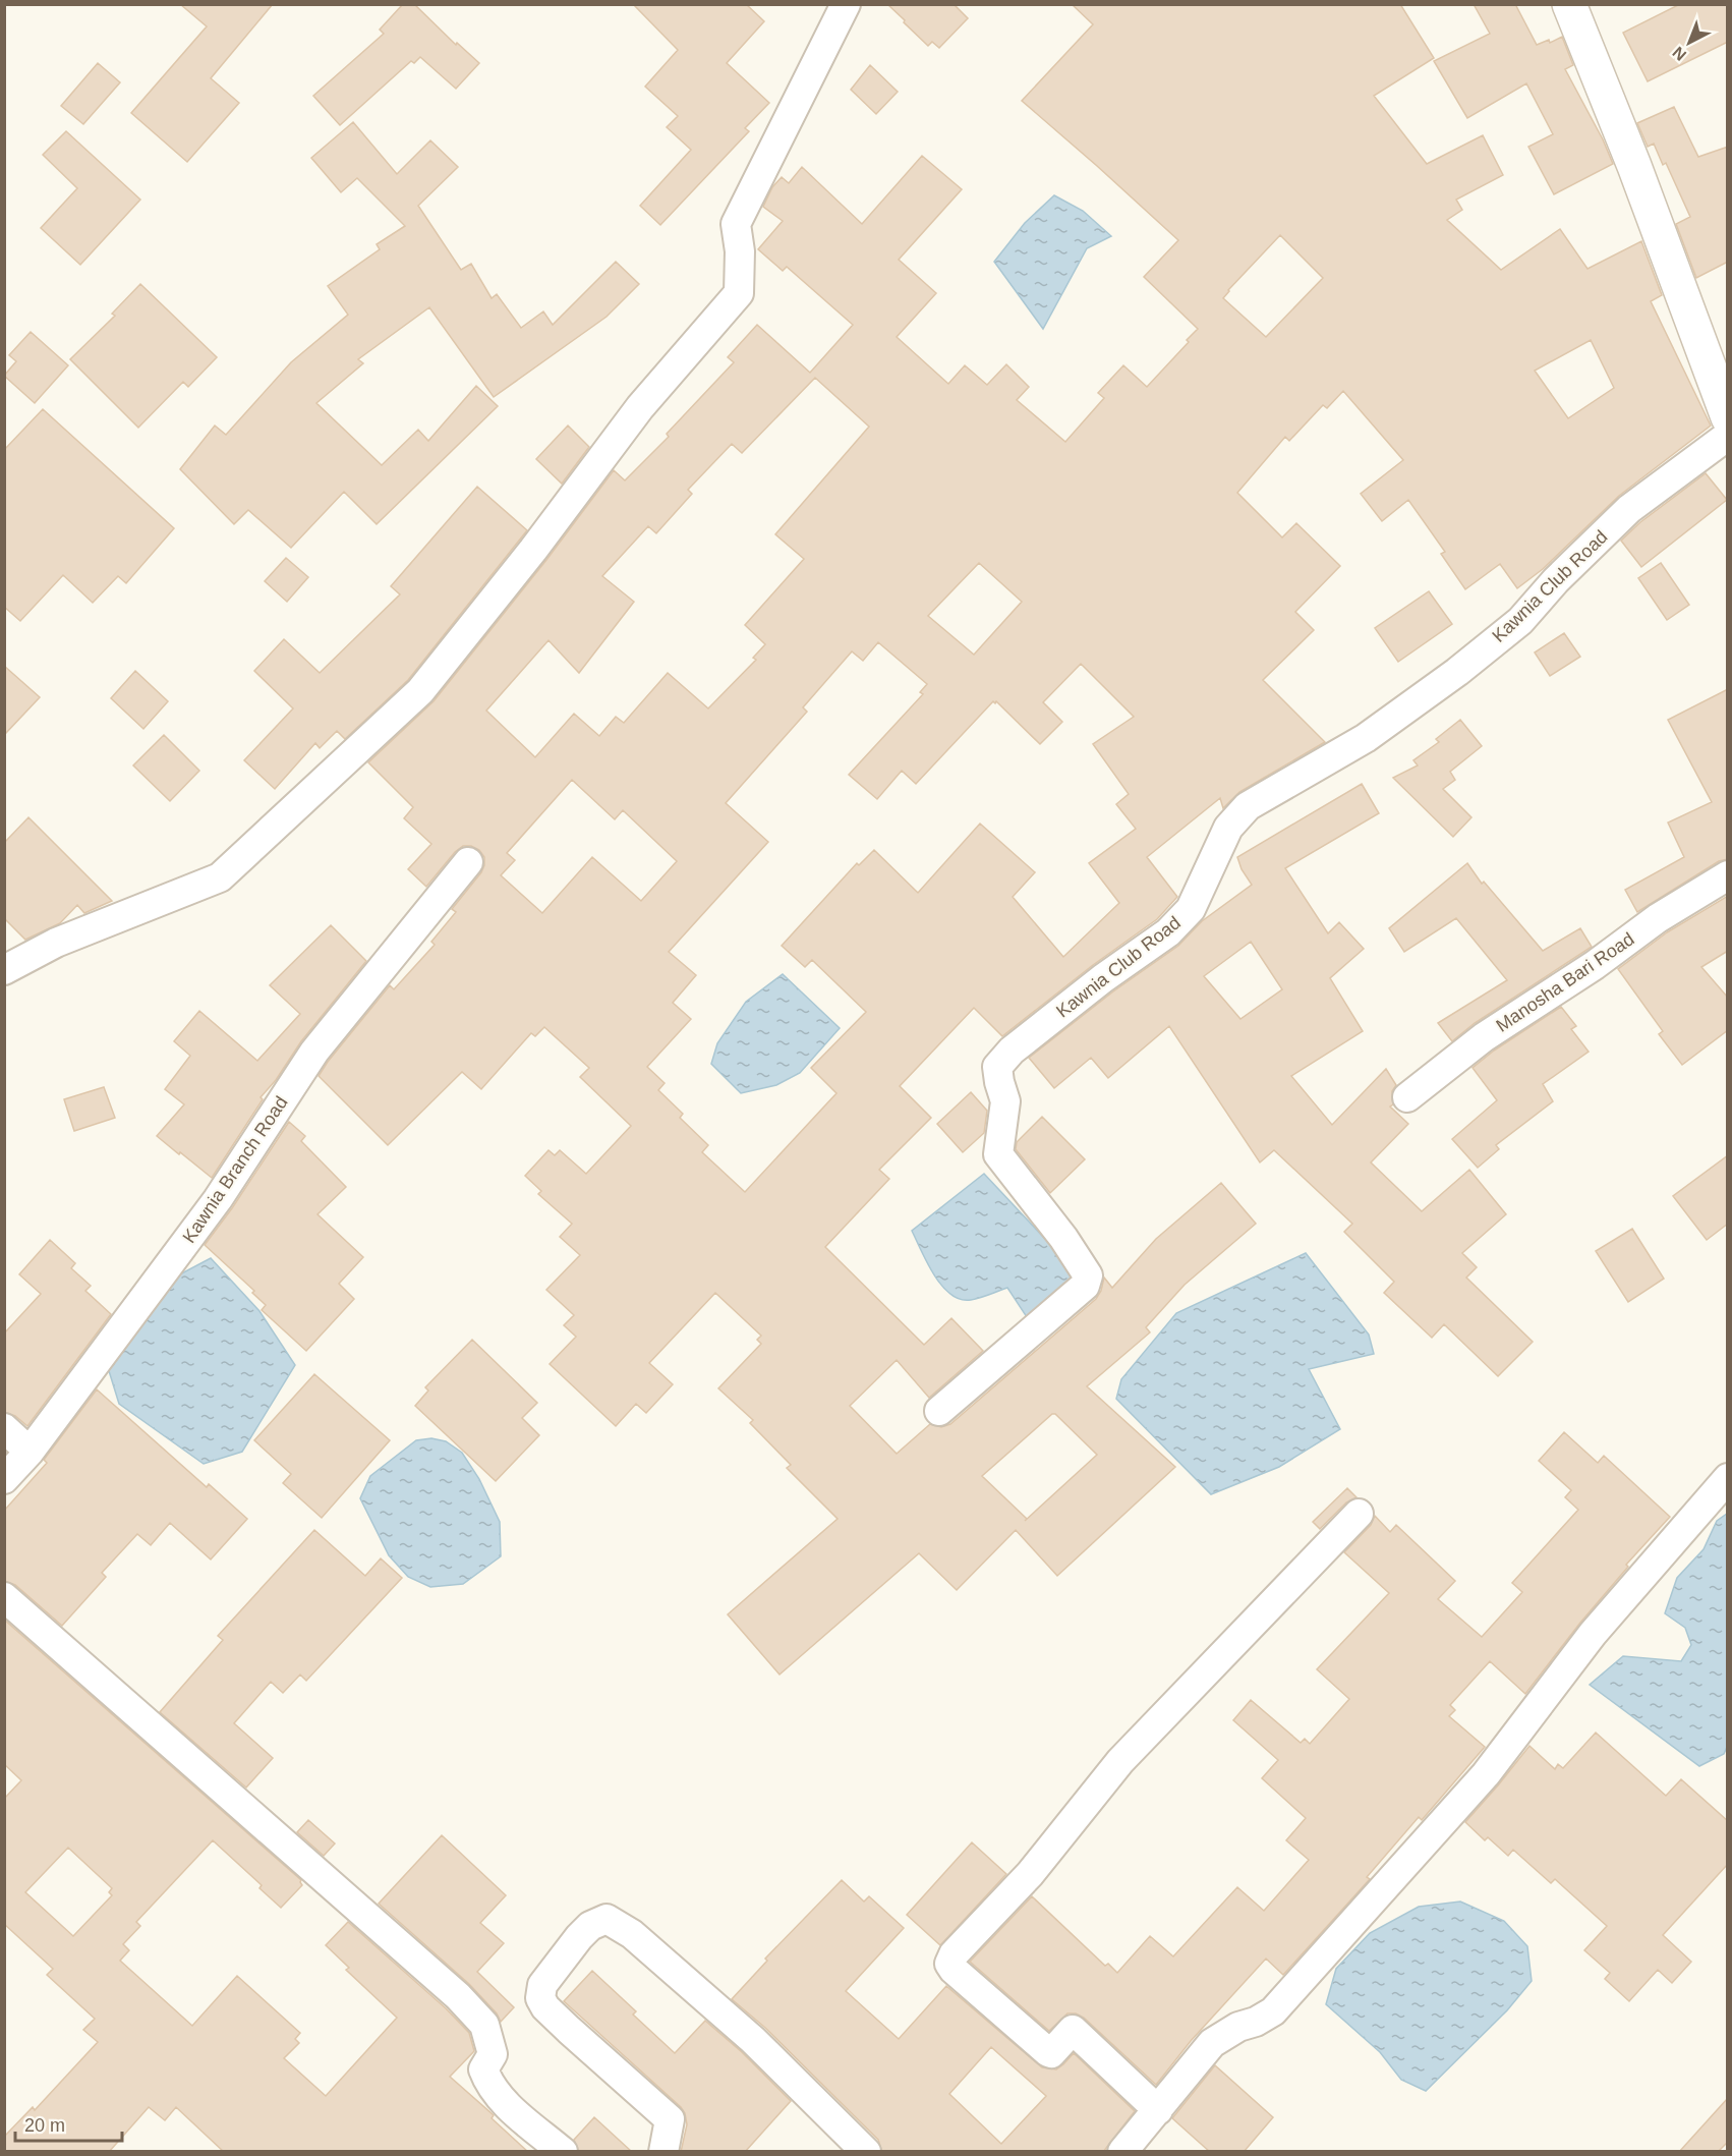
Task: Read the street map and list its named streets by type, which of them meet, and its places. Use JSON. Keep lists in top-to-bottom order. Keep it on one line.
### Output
{"streets":{"street":["Kawnia Club Road","Manosha Bari Road","Kawnia Branch Road"]},"scale_bar":"20 m","north":"bottom left"}
